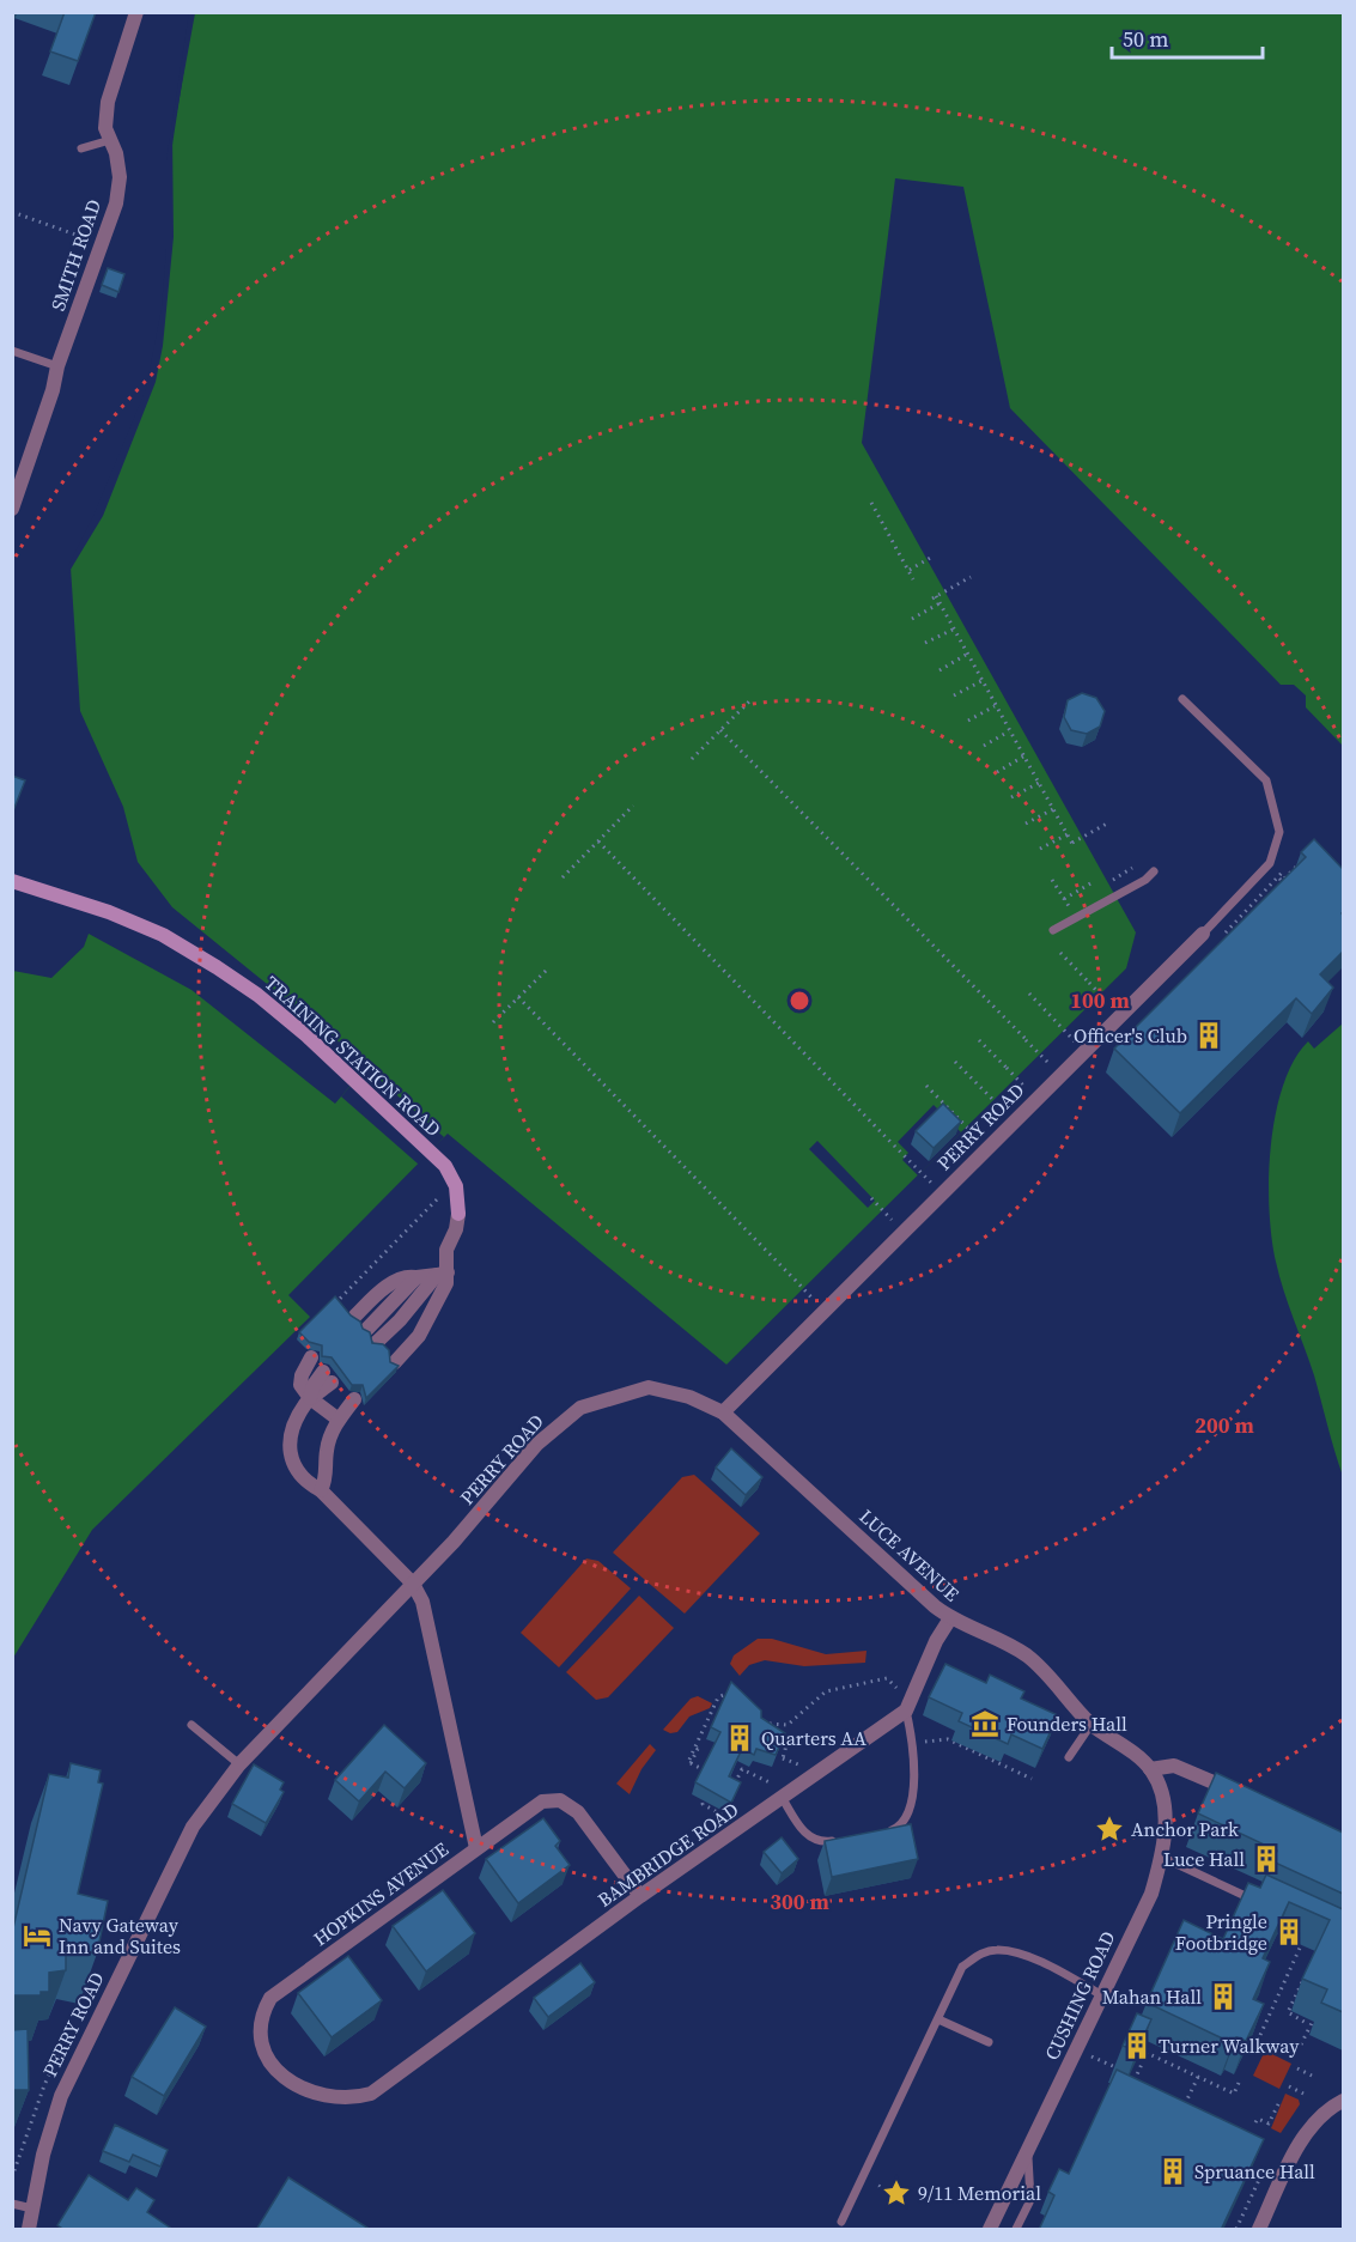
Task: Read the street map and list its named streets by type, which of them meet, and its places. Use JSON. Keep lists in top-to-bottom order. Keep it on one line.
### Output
{"streets":{"street":["SMITH ROAD","TRAINING STATION ROAD","PERRY ROAD","LUCE AVENUE","BAMBRIDGE ROAD","HOPKINS AVENUE","CUSHING ROAD"]},"crossings":[["PERRY ROAD","LUCE AVENUE"],["PERRY ROAD","HOPKINS AVENUE"],["LUCE AVENUE","CUSHING ROAD"],["BAMBRIDGE ROAD","HOPKINS AVENUE"]],"places":{"building":["Officer's Club","Quarters AA","Luce Hall","Pringle Footbridge","Mahan Hall","Turner Walkway","Spruance Hall"],"museum":["Founders Hall"],"place":["Anchor Park","9/11 Memorial"],"hotel":["Navy Gateway Inn and Suites"]},"scale_bar":"50 m","rings":["100 m","200 m","300 m"]}
